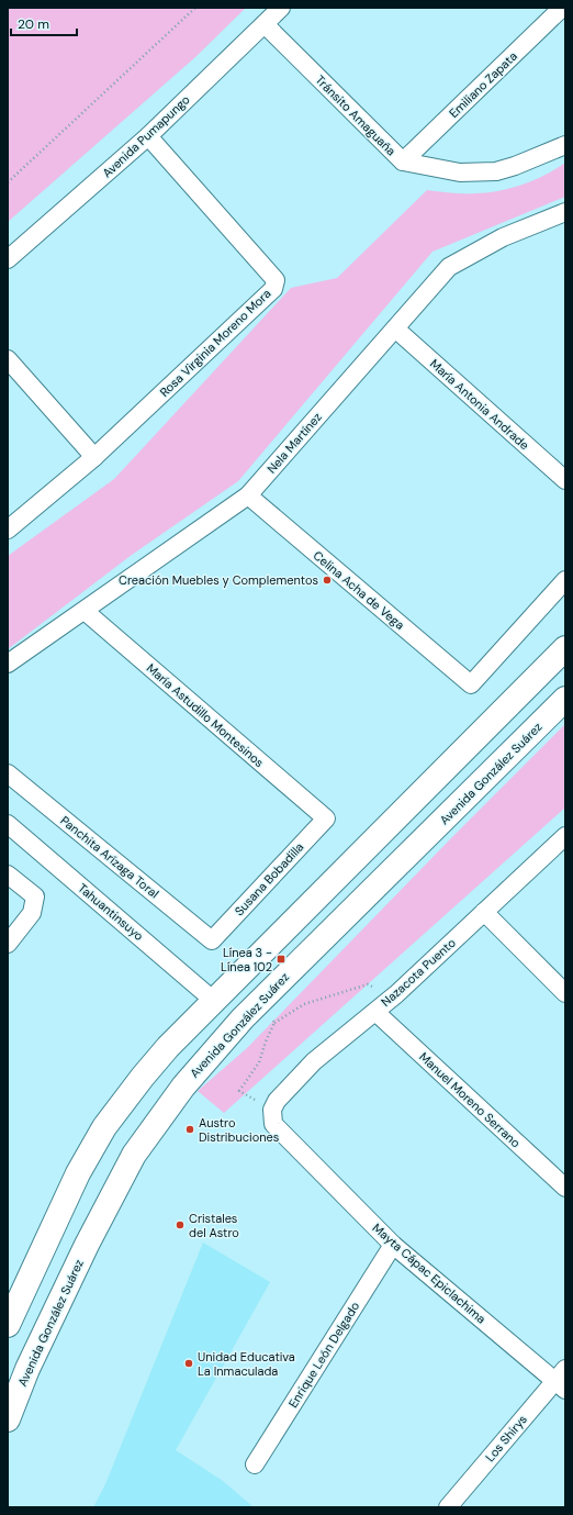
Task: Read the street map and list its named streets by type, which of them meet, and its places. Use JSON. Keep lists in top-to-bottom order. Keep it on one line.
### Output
{"streets":{"main road":["Avenida González Suárez"],"street":["Emiliano Zapata","Tránsito Amaguaña","Avenida Pumapungo","Rosa Virginia Moreno Mora","María Antonia Andrade","Nela Martínez","Celina Acha de Vega","María Astudillo Montesinos","Panchita Arízaga Toral","Susana Bobadilla","Tahuantinsuyo","Nazacota Puento","Manuel Moreno Serrano","Mayta Cápac Epiclachima","Enrique León Delgado","Los Shirys"]},"crossings":[["Emiliano Zapata","Tránsito Amaguaña"],["Tránsito Amaguaña","Avenida Pumapungo"],["Avenida Pumapungo","Rosa Virginia Moreno Mora"],["María Antonia Andrade","Nela Martínez"],["Nela Martínez","Celina Acha de Vega"],["Nela Martínez","María Astudillo Montesinos"],["María Astudillo Montesinos","Susana Bobadilla"],["Panchita Arízaga Toral","Susana Bobadilla"],["Nazacota Puento","Manuel Moreno Serrano"],["Nazacota Puento","Mayta Cápac Epiclachima"],["Mayta Cápac Epiclachima","Enrique León Delgado"],["Mayta Cápac Epiclachima","Los Shirys"]],"places":{"other":["Creación Muebles y Complementos","Austro Distribuciones","Cristales del Astro","Unidad Educativa La Inmaculada"],"transit":["Línea 3 - Línea 102"]},"scale_bar":"20 m"}
